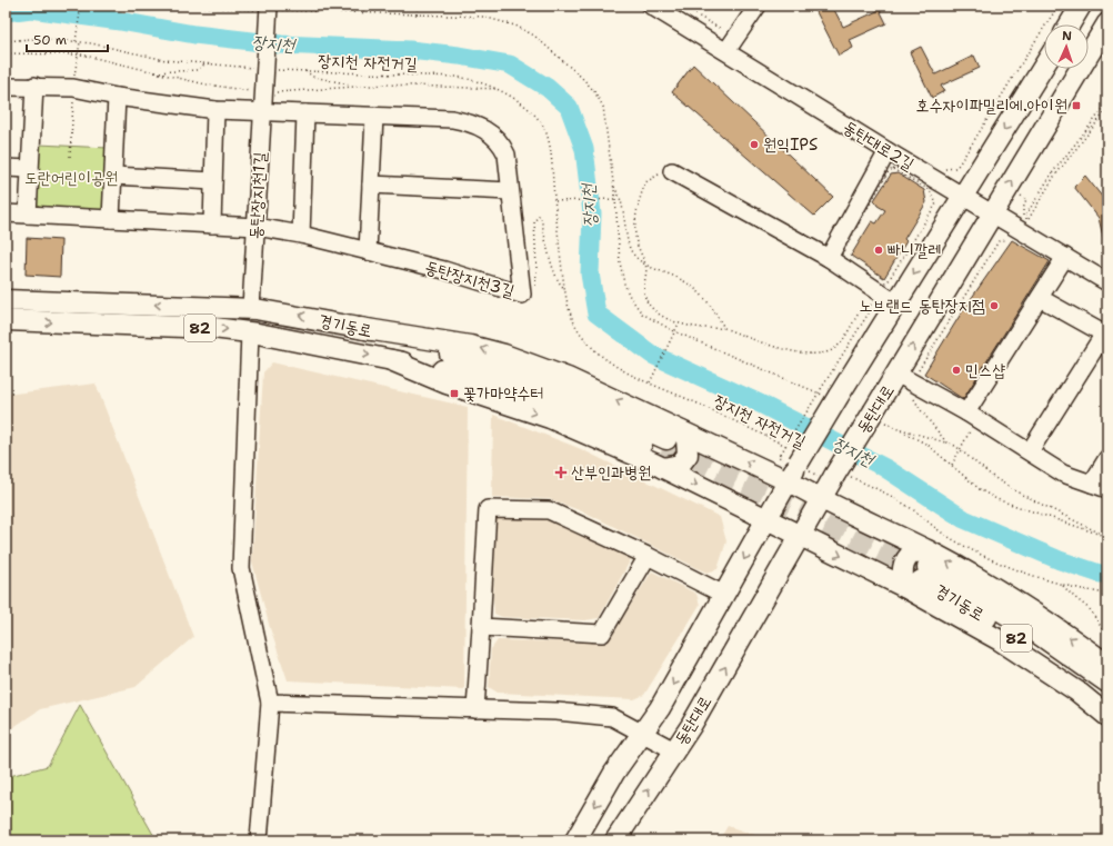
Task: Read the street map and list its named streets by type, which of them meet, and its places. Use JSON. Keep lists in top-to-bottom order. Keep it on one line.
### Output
{"streets":{"main road":["경기동로","82","동탄대로"],"street":["동탄대로2길","동탄장지천1길","동탄장지천3길"],"path":["장지천 자전거길"]},"crossings":[["장지천 자전거길","동탄장지천1길"],["동탄대로2길","동탄대로"],["동탄장지천1길","동탄장지천3길"],["동탄장지천1길","경기동로"]],"water":["장지천"],"parks":["도란어린이공원"],"places":{"transit":["호수자이파밀리에.아이원","꽃가마약수터"],"other":["원익IPS","빠니깔레","노브랜드 동탄장지점","민스샵"],"health":["산부인과병원"]},"scale_bar":"50 m","north":"top"}
